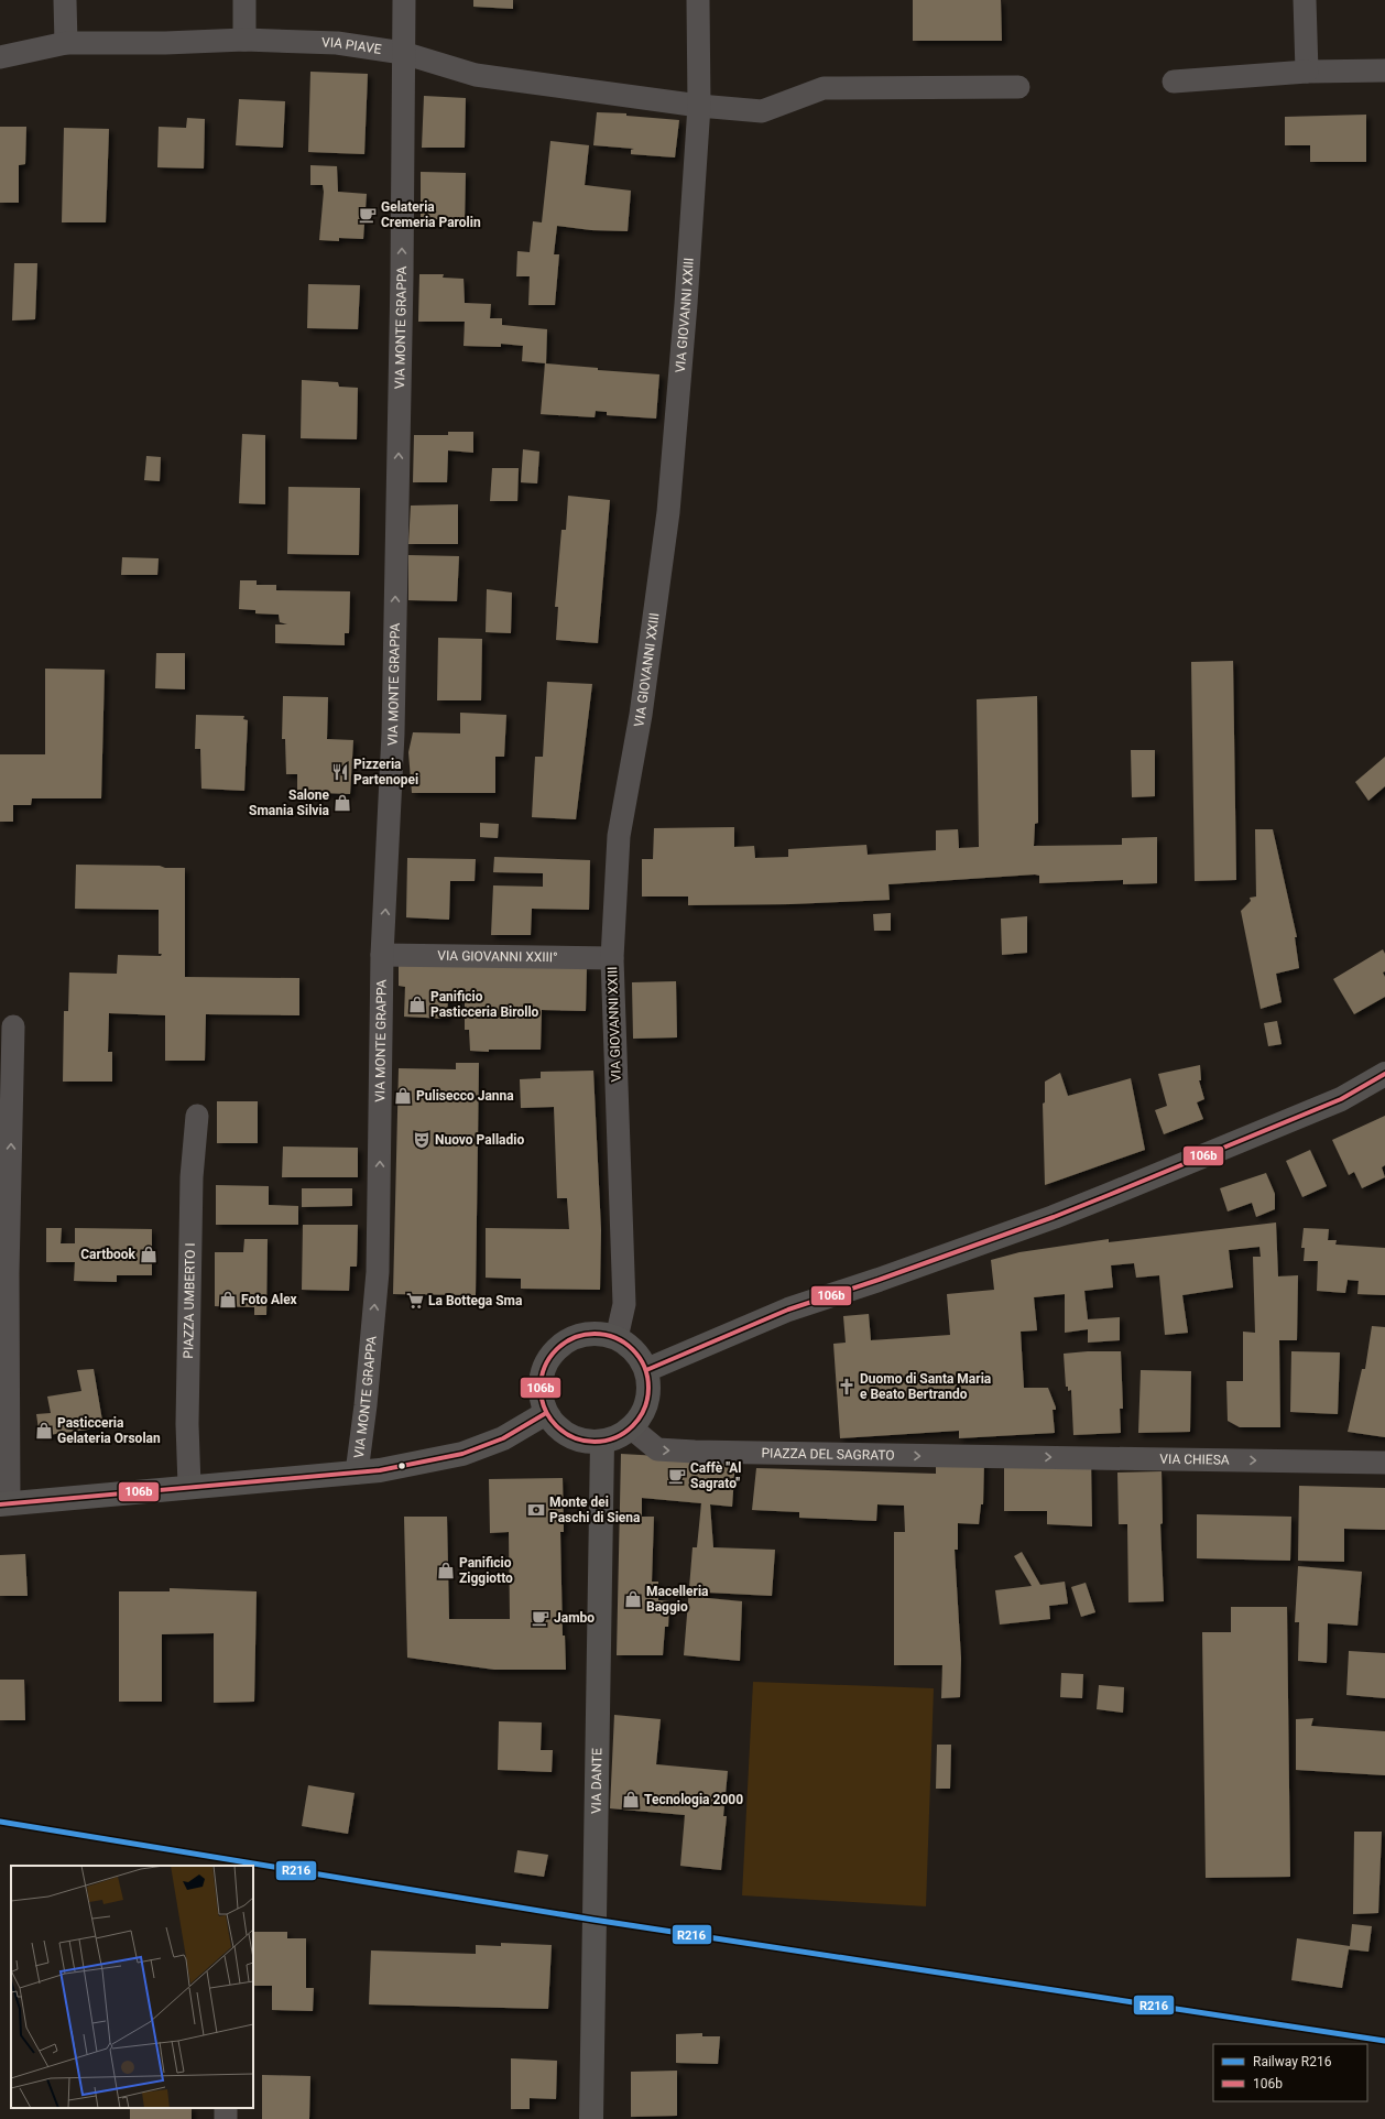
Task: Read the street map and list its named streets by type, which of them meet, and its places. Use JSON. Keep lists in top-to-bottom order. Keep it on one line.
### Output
{"streets":{"main road":["VIA DANTE"],"street":["VIA PIAVE","VIA GIOVANNI XXIII","VIA MONTE GRAPPA","VIA GIOVANNI XXIII°","PIAZZA UMBERTO I","PIAZZA DEL SAGRATO","VIA CHIESA"]},"crossings":[["VIA PIAVE","VIA GIOVANNI XXIII"],["VIA PIAVE","VIA MONTE GRAPPA"],["VIA GIOVANNI XXIII","VIA GIOVANNI XXIII°"],["VIA GIOVANNI XXIII","PIAZZA DEL SAGRATO"],["VIA GIOVANNI XXIII","VIA DANTE"],["VIA MONTE GRAPPA","VIA GIOVANNI XXIII°"],["PIAZZA DEL SAGRATO","VIA CHIESA"],["PIAZZA DEL SAGRATO","VIA DANTE"]],"one_way":["VIA MONTE GRAPPA","PIAZZA DEL SAGRATO","VIA CHIESA"],"places":{"cafe":["Gelateria Cremeria Parolin","Caffè \"Al Sagrato\"","Jambo"],"restaurant":["Pizzeria Partenopei"],"shop":["Salone Smania Silvia","Panificio Pasticceria Birollo","Pulisecco Janna","Cartbook","Foto Alex","Pasticceria Gelateria Orsolan","Panificio Ziggiotto","Macelleria Baggio","Tecnologia 2000"],"theatre":["Nuovo Palladio"],"supermarket":["La Bottega Sma"],"church":["Duomo di Santa Maria e Beato Bertrando"],"bank":["Monte dei Paschi di Siena"]},"lines":["transit line 106b","rail line R216"],"legend":["Railway R216","106b"]}
